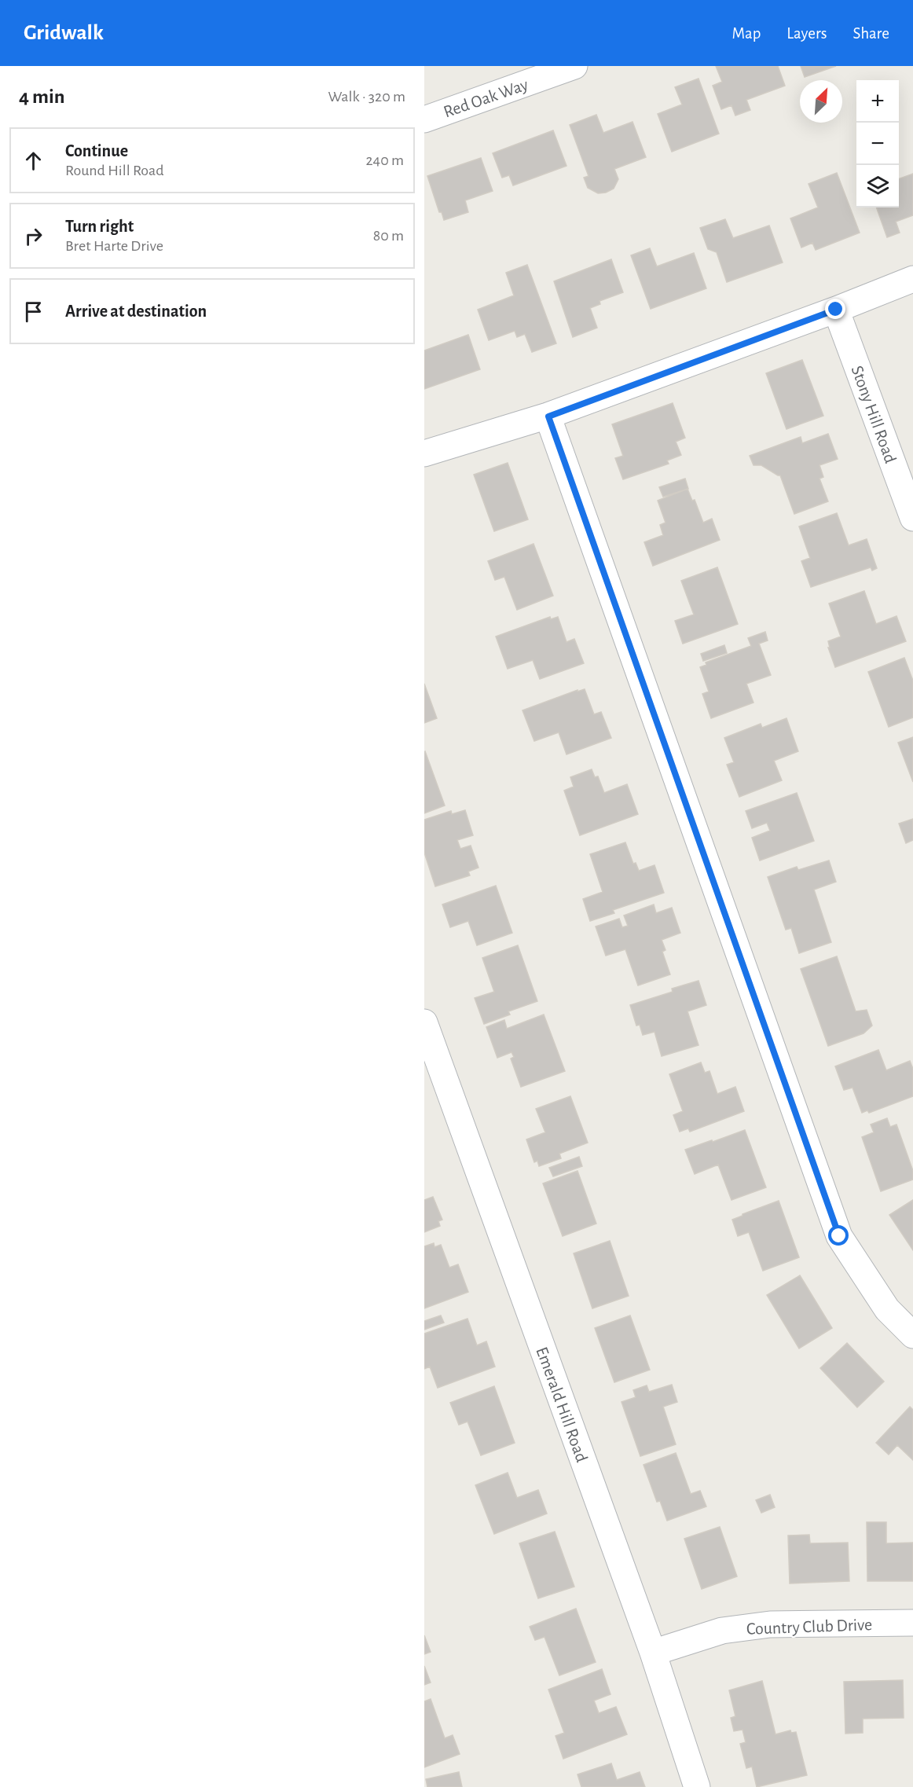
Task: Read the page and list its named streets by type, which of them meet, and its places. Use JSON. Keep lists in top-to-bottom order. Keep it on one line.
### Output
{"streets":{"street":["Red Oak Way","Stony Hill Road","Emerald Hill Road","Country Club Drive"]},"crossings":[["Emerald Hill Road","Country Club Drive"]],"north":"top right","page":{"header":"Gridwalk","nav":["Map","Layers","Share"],"heading":["4 min","Walk · 320 m"],"map_buttons":["+","−"],"list":[["Continue","Round Hill Road","240 m"],["Turn right","Bret Harte Drive","80 m"],"Arrive at destination"]}}
